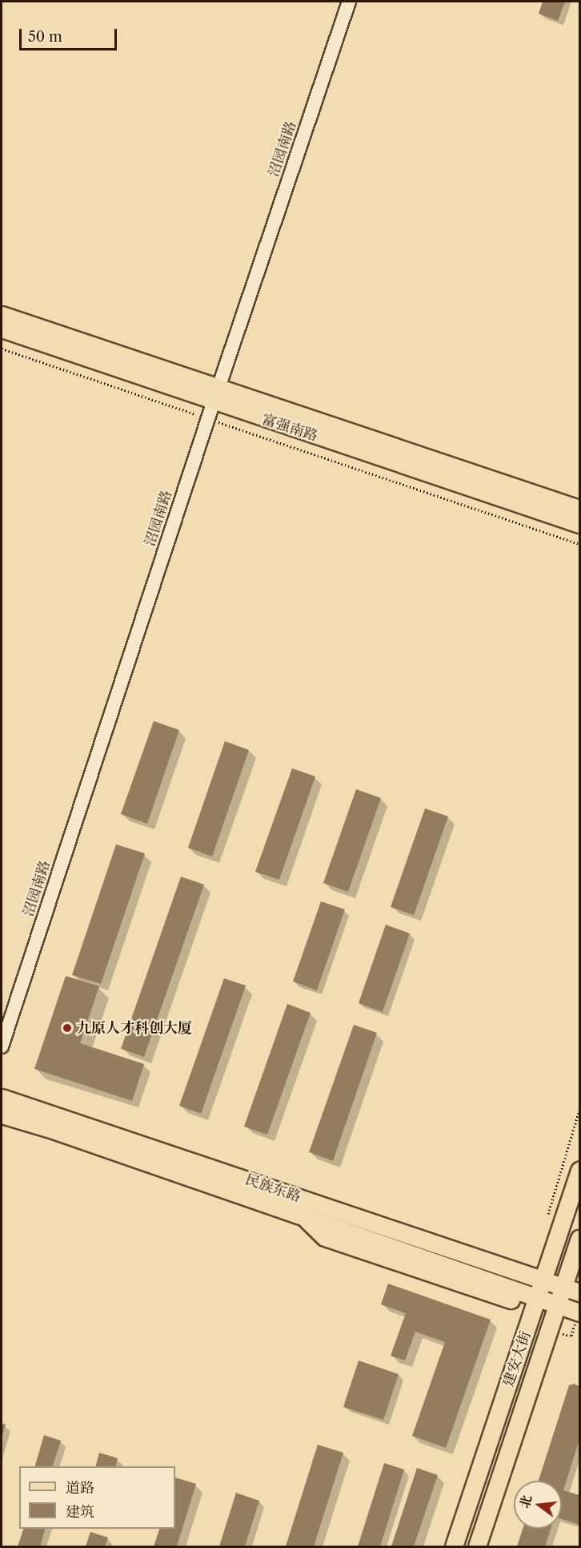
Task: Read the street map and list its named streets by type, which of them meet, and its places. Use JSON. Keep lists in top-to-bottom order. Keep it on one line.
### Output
{"streets":{"main road":["富强南路","民族东路","建安大街"],"street":["沼园南路"]},"crossings":[["沼园南路","富强南路"],["民族东路","建安大街"]],"places":["九原人才科创大厦"],"legend":["道路","建筑"],"scale_bar":"50 m","north":"left"}
